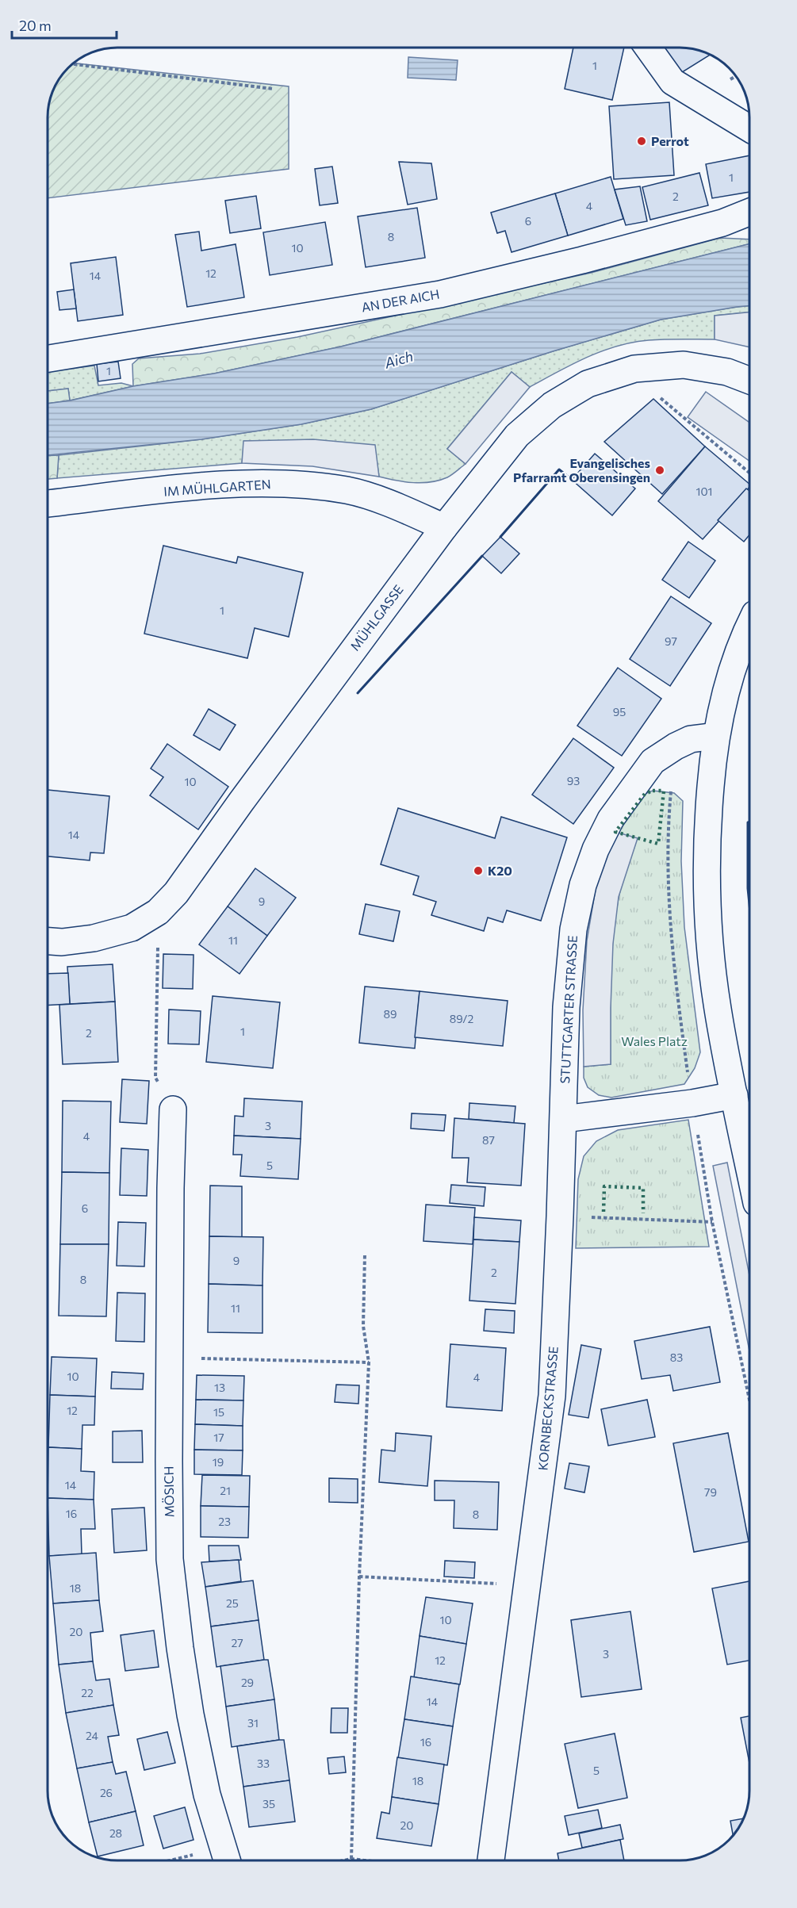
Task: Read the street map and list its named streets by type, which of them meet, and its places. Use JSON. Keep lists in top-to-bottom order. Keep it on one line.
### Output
{"streets":{"street":["AN DER AICH","IM MÜHLGARTEN","MÜHLGASSE","STUTTGARTER STRASSE","KORNBECKSTRASSE","MÖSICH"]},"crossings":[["IM MÜHLGARTEN","MÜHLGASSE"],["STUTTGARTER STRASSE","KORNBECKSTRASSE"]],"water":["Aich"],"parks":["Wales Platz"],"places":["Perrot","Evangelisches Pfarramt Oberensingen","K20"],"house_numbers":["1","1","2","4","6","8","10","12","14","1","101","1","97","95","93","10","14","9","11","89","89/2","1","2","3","4","87","5","6","9","2","8","11","83","10","4","13","12","15","17","19","14","21","79","16","8","23","18","25","10","20","27","3","12","29","22","14","31","24","16","33","5","18","26","35","20","28"],"scale_bar":"20 m"}
